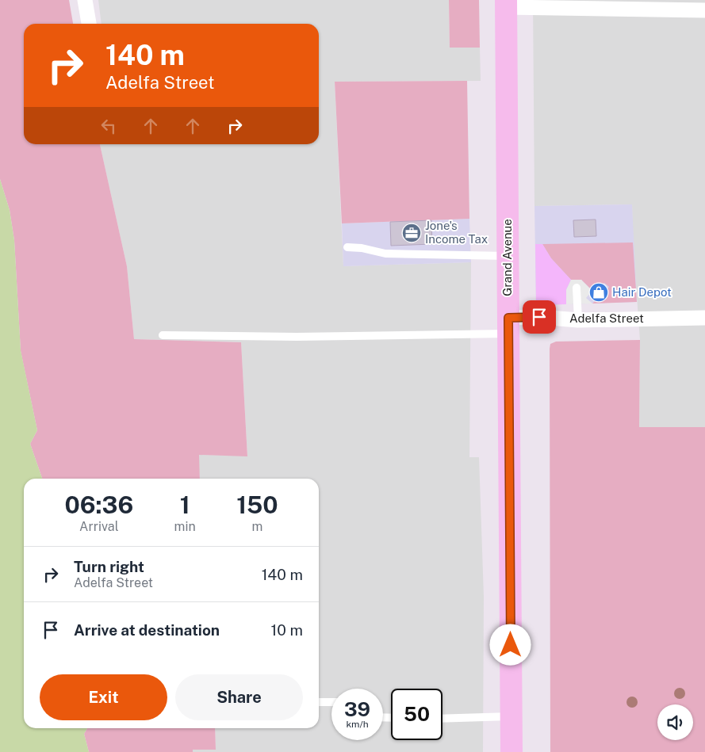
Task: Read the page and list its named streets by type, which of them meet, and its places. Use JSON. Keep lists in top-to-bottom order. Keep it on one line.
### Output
{"streets":{"main road":["Grand Avenue"],"street":["Adelfa Street"]},"crossings":[["Grand Avenue","Adelfa Street"]],"places":{"office":["Jone's Income Tax"],"shop":["Hair Depot"]},"page":{"turn":["140 m","Adelfa Street"],"eta":["06:36","Arrival","1","min","150","m"],"list":[{"name":"Turn right","note":"Adelfa Street","value":"140 m"},{"name":"Arrive at destination","value":"10 m"}],"buttons":["Exit","Share"],"speed":"39 km/h","limit":"50"}}
